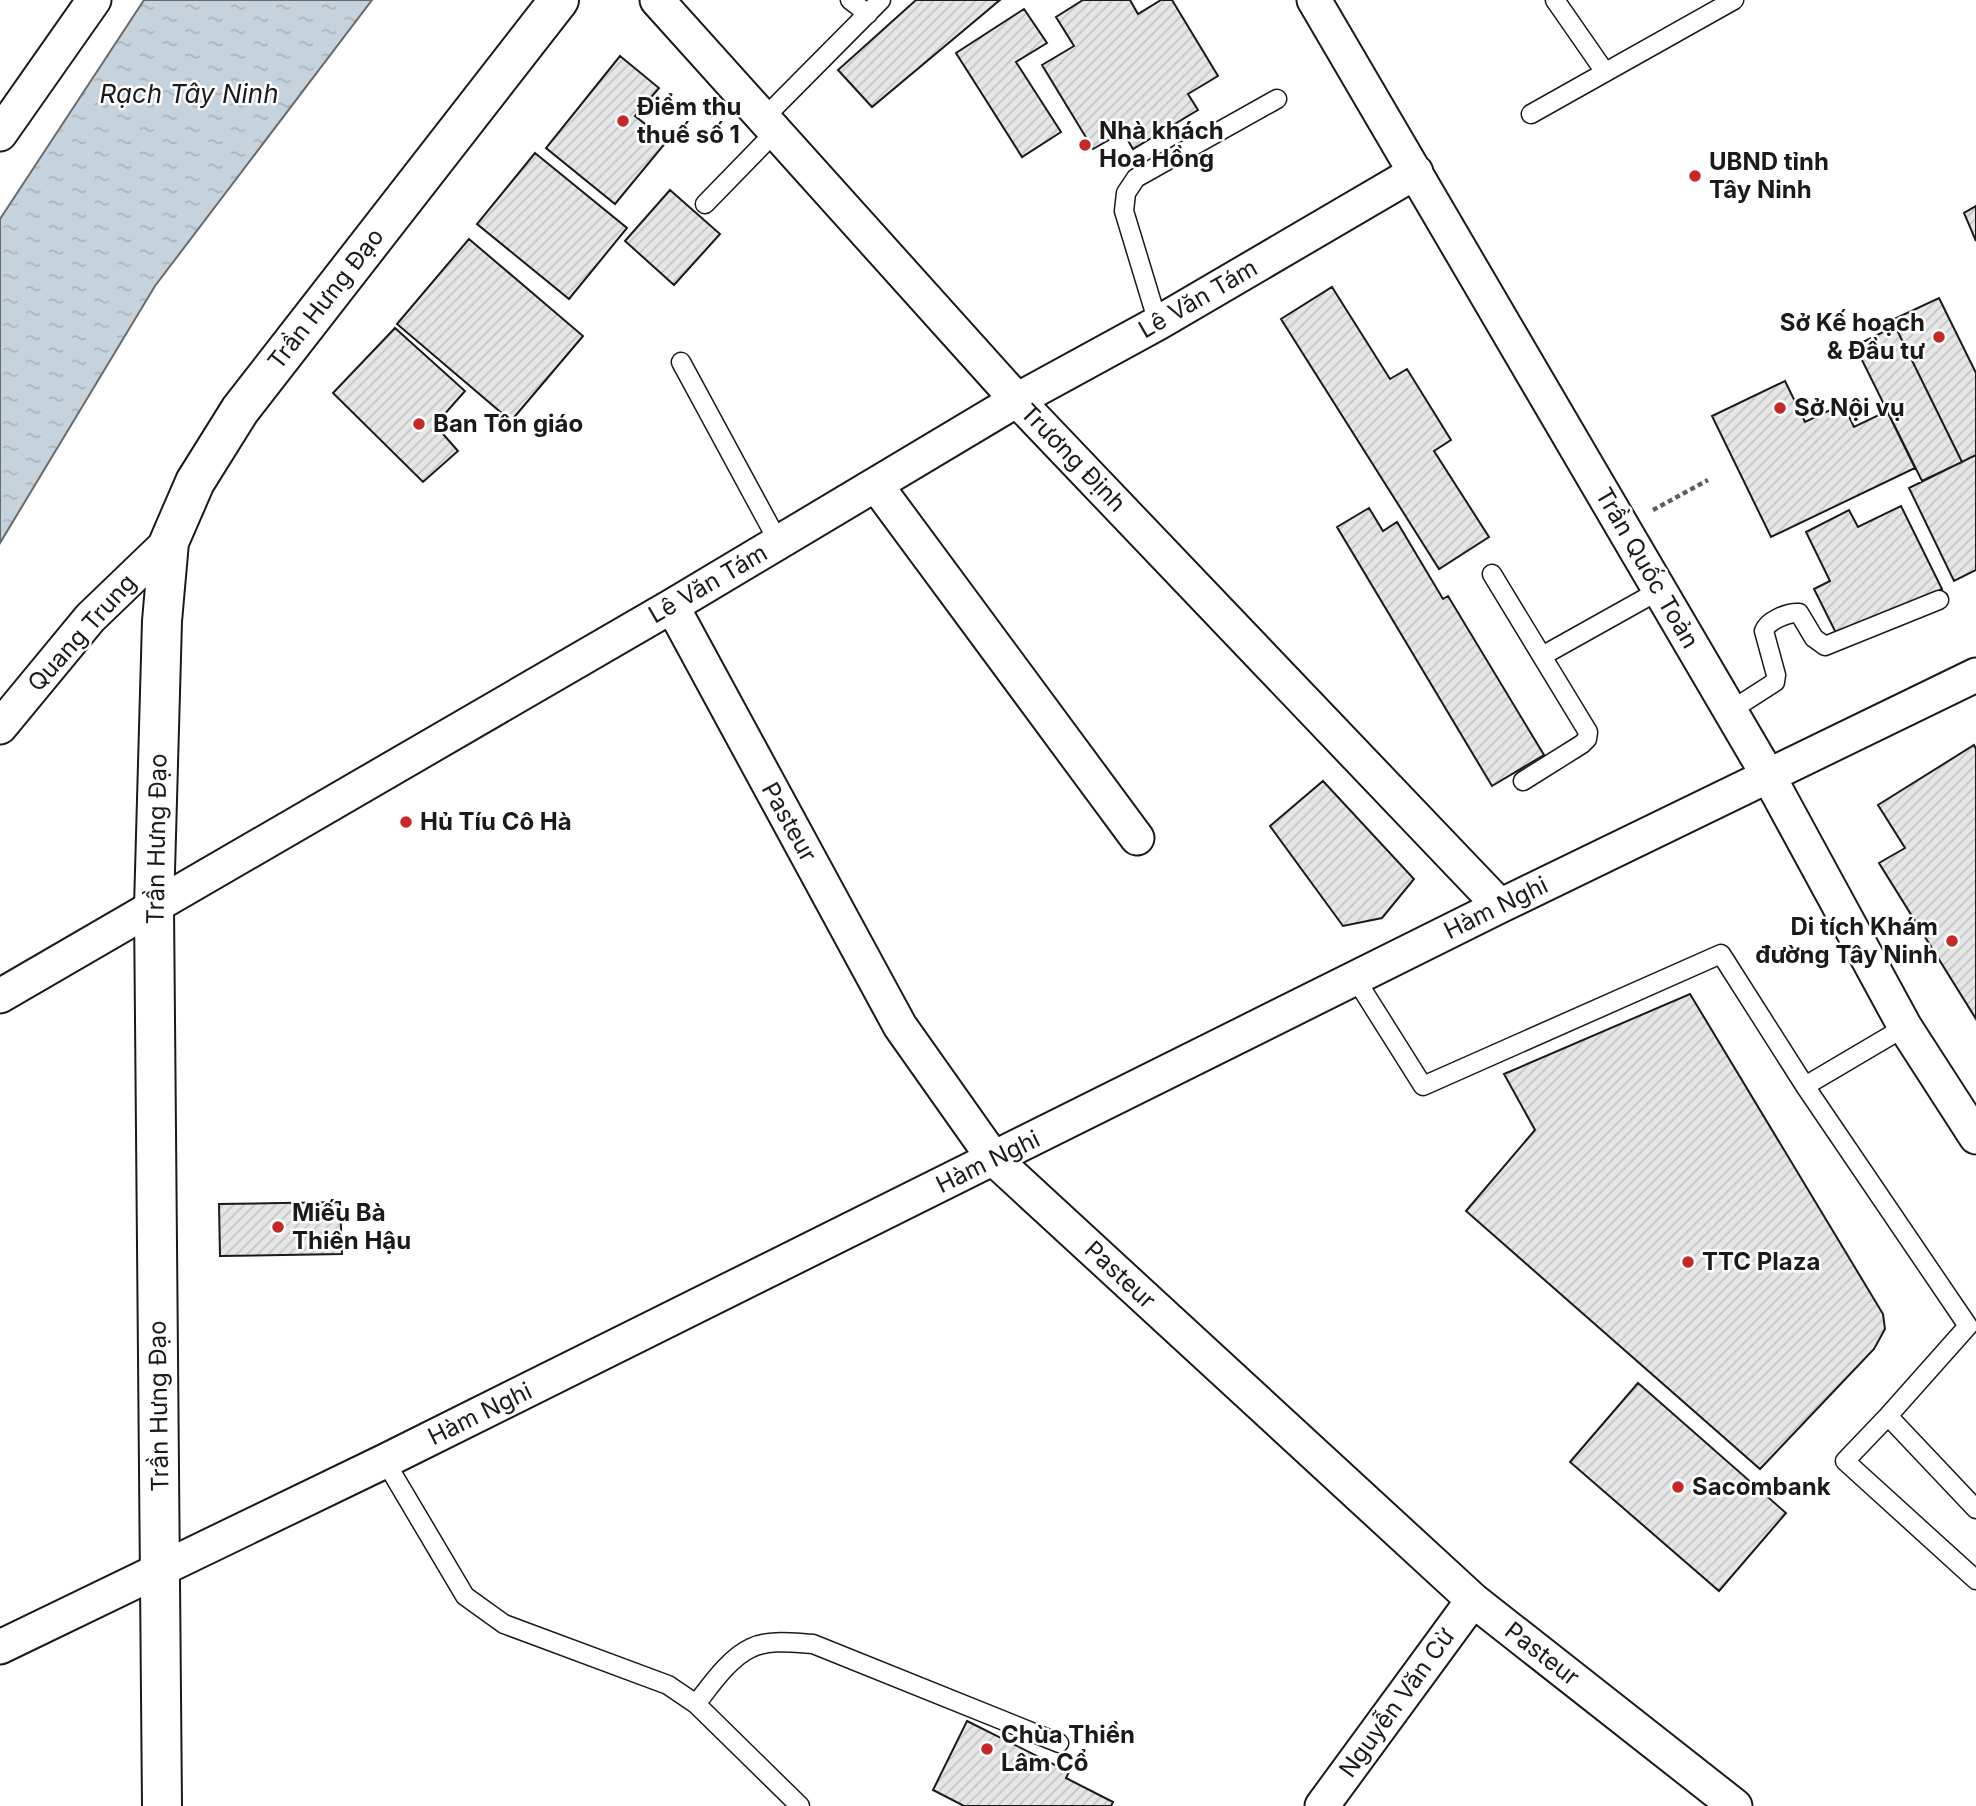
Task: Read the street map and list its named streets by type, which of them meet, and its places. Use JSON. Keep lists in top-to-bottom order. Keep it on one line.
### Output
{"streets":{"street":["Trần Hưng Đạo","Lê Văn Tám","Trương Định","Trần Quốc Toản","Quang Trung","Pasteur","Hàm Nghi","Nguyễn Văn Cừ"]},"crossings":[["Trần Hưng Đạo","Lê Văn Tám"],["Trần Hưng Đạo","Quang Trung"],["Trần Hưng Đạo","Hàm Nghi"],["Lê Văn Tám","Trương Định"],["Lê Văn Tám","Trần Quốc Toản"],["Lê Văn Tám","Pasteur"],["Trương Định","Hàm Nghi"],["Trần Quốc Toản","Hàm Nghi"],["Pasteur","Hàm Nghi"],["Pasteur","Nguyễn Văn Cừ"]],"water":["Rạch Tây Ninh"],"places":["Điểm thu thuế số 1","Nhà khách Hoa Hồng","UBND tỉnh Tây Ninh","Sở Kế hoạch & Đầu tư","Sở Nội vụ","Ban Tôn giáo","Hủ Tíu Cô Hà","Di tích Khám đường Tây Ninh","Miếu Bà Thiên Hậu","TTC Plaza","Sacombank","Chùa Thiền Lâm Cổ"]}
